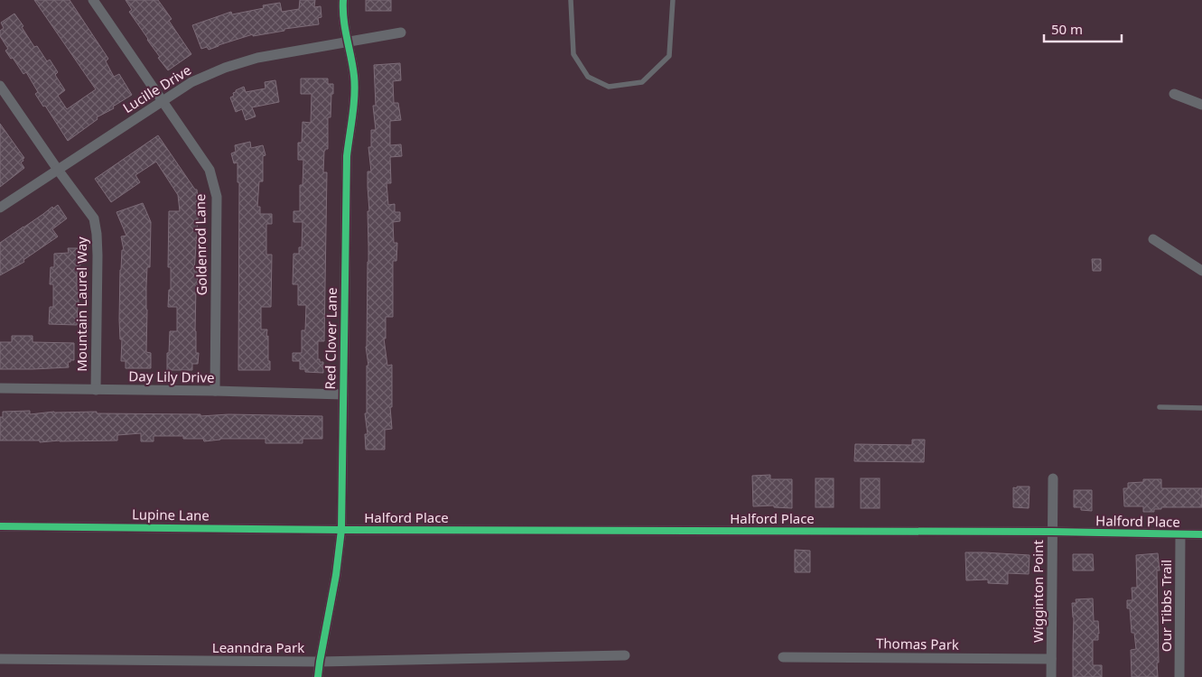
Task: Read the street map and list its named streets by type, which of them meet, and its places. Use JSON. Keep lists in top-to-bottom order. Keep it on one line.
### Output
{"streets":{"street":["Lucille Drive","Goldenrod Lane","Mountain Laurel Way","Red Clover Lane","Day Lily Drive","Lupine Lane","Halford Place","Wigginton Point","Our Tibbs Trail","Thomas Park","Leanndra Park"]},"crossings":[["Lucille Drive","Goldenrod Lane"],["Lucille Drive","Mountain Laurel Way"],["Lucille Drive","Red Clover Lane"],["Goldenrod Lane","Day Lily Drive"],["Mountain Laurel Way","Day Lily Drive"],["Red Clover Lane","Day Lily Drive"],["Red Clover Lane","Lupine Lane"],["Red Clover Lane","Halford Place"],["Red Clover Lane","Leanndra Park"],["Lupine Lane","Halford Place"],["Halford Place","Wigginton Point"],["Halford Place","Our Tibbs Trail"],["Wigginton Point","Thomas Park"]],"scale_bar":"50 m"}
